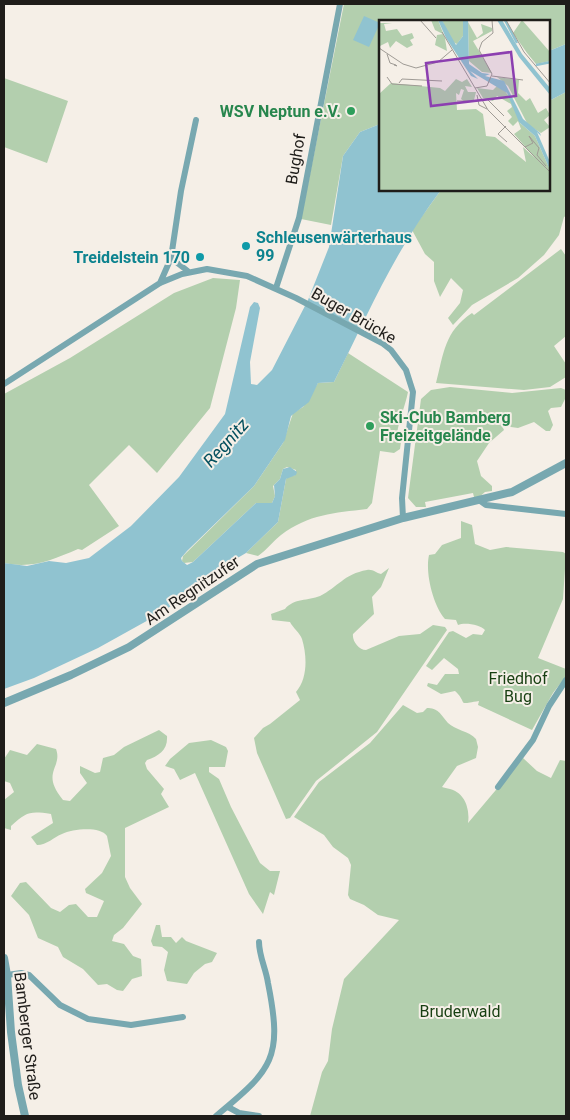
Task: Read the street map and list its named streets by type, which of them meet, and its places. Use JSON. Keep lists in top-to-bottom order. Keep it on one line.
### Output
{"streets":{"street":["Bughof","Buger Brücke","Am Regnitzufer","Bamberger Straße"]},"crossings":[["Bughof","Buger Brücke"],["Buger Brücke","Am Regnitzufer"]],"water":["Regnitz"],"parks":["Friedhof Bug","Bruderwald"],"places":["WSV Neptun e.V.","Schleusenwärterhaus 99","Treidelstein 170","Ski-Club Bamberg Freizeitgelände"]}
